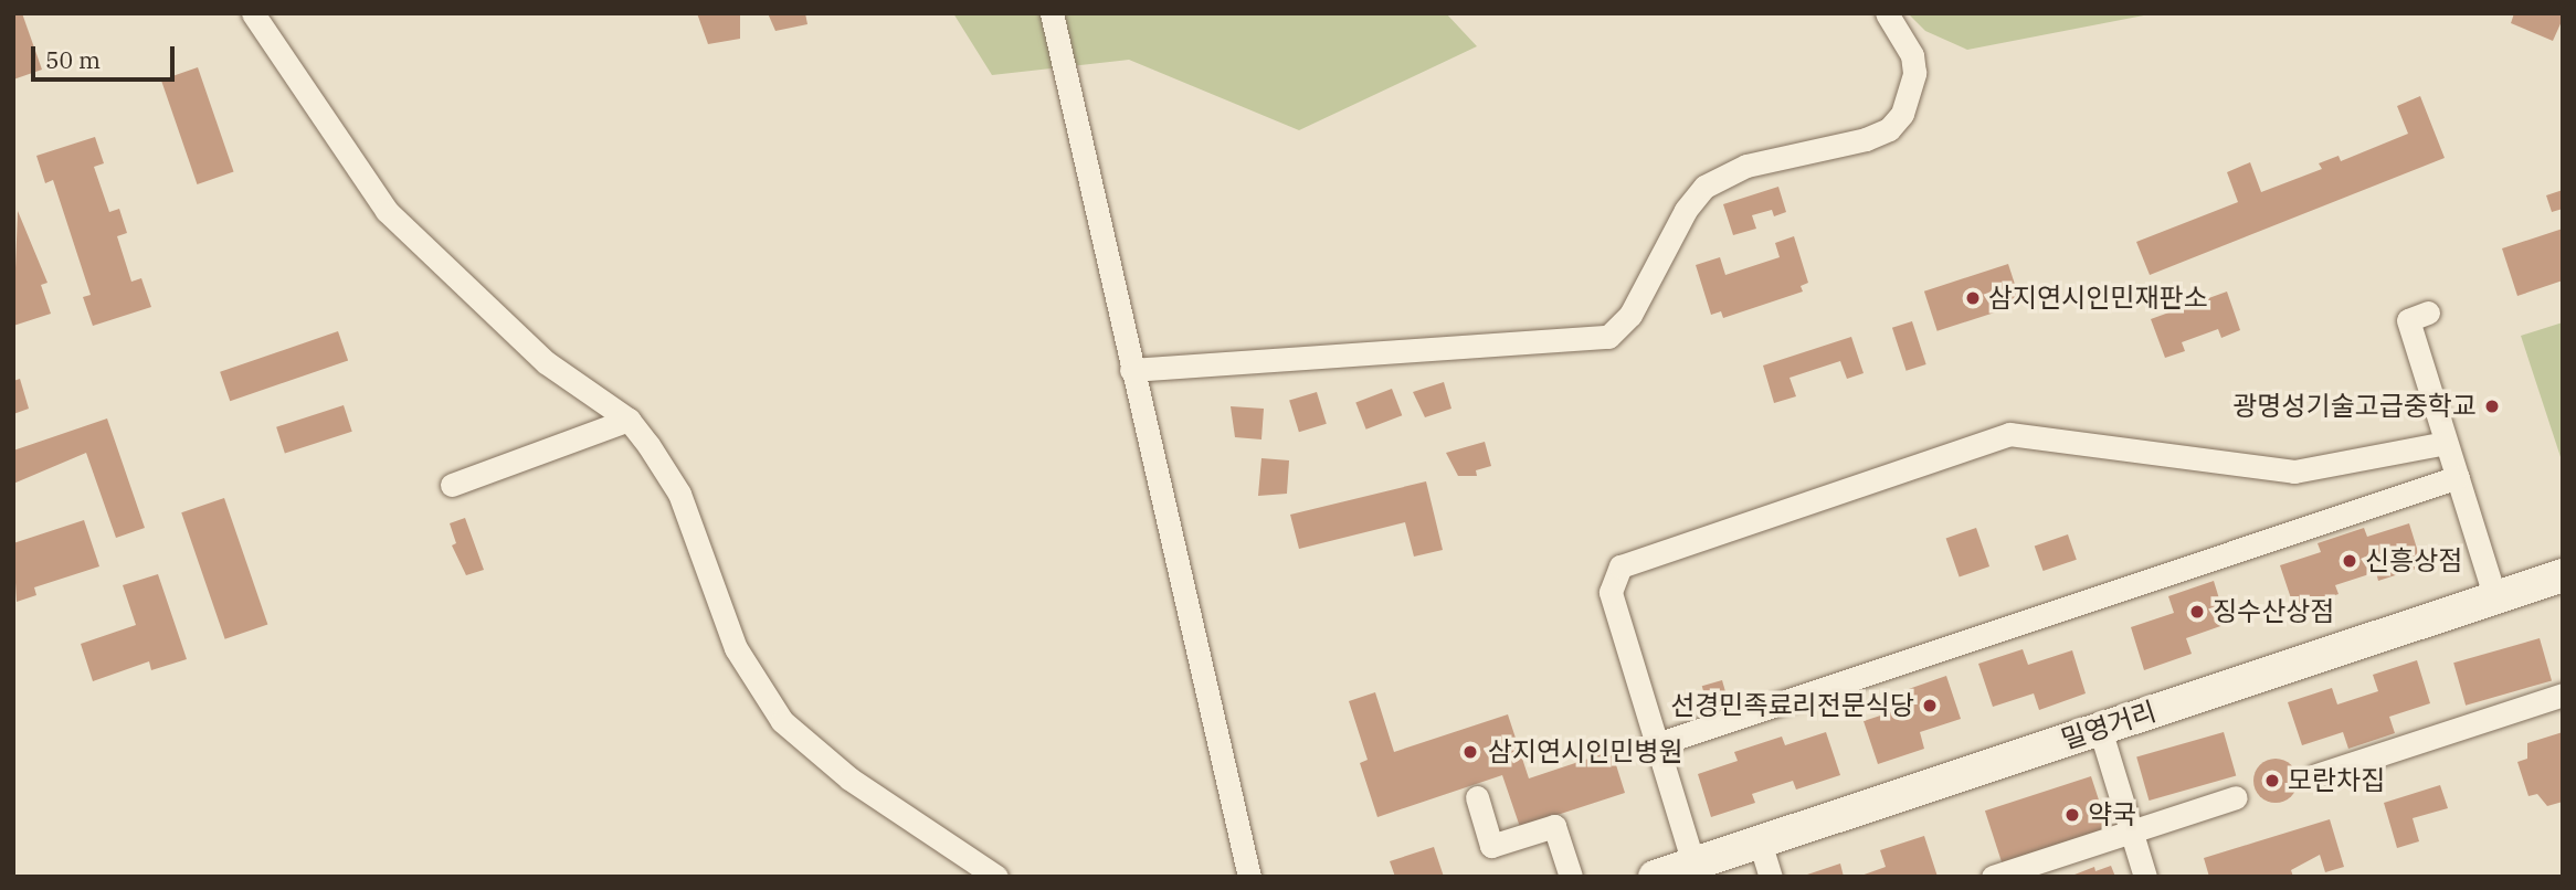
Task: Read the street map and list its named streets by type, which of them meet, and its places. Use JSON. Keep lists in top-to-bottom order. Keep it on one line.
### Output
{"streets":{"main road":["밀영거리"]},"places":["삼지연시인민재판소","광명성기술고급중학교","신흥상점","징수산상점","선경민족료리전문식당","삼지연시인민병원","모란차집","약국"],"scale_bar":"50 m"}
